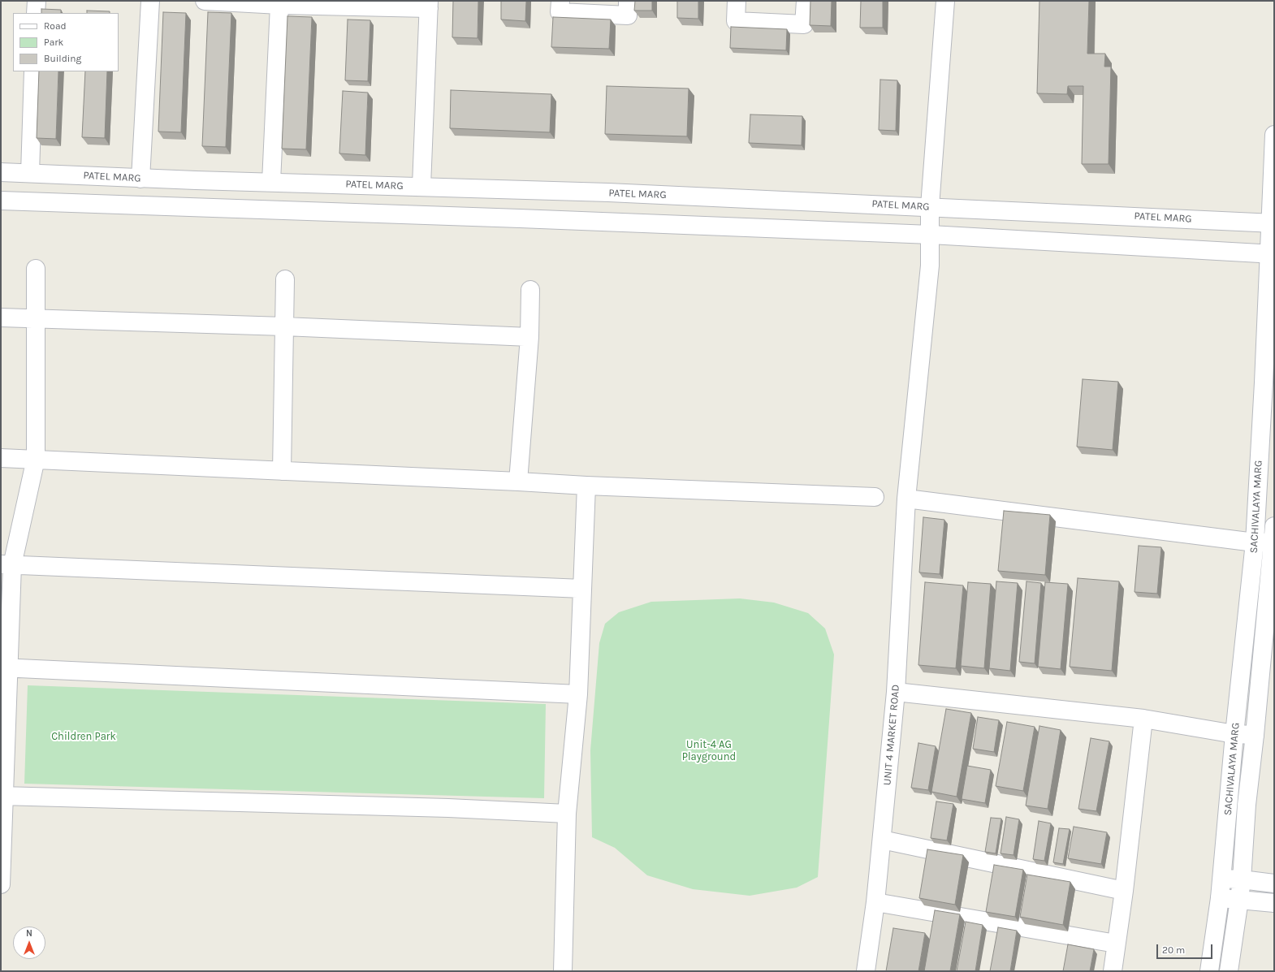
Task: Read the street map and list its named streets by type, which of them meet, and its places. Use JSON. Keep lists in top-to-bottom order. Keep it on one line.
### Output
{"streets":{"street":["PATEL MARG","SACHIVALAYA MARG","UNIT 4 MARKET ROAD"]},"crossings":[["PATEL MARG","SACHIVALAYA MARG"],["PATEL MARG","UNIT 4 MARKET ROAD"]],"parks":["Children Park","Unit-4 AG Playground"],"legend":["Road","Park","Building"],"scale_bar":"20 m","north":"top"}
